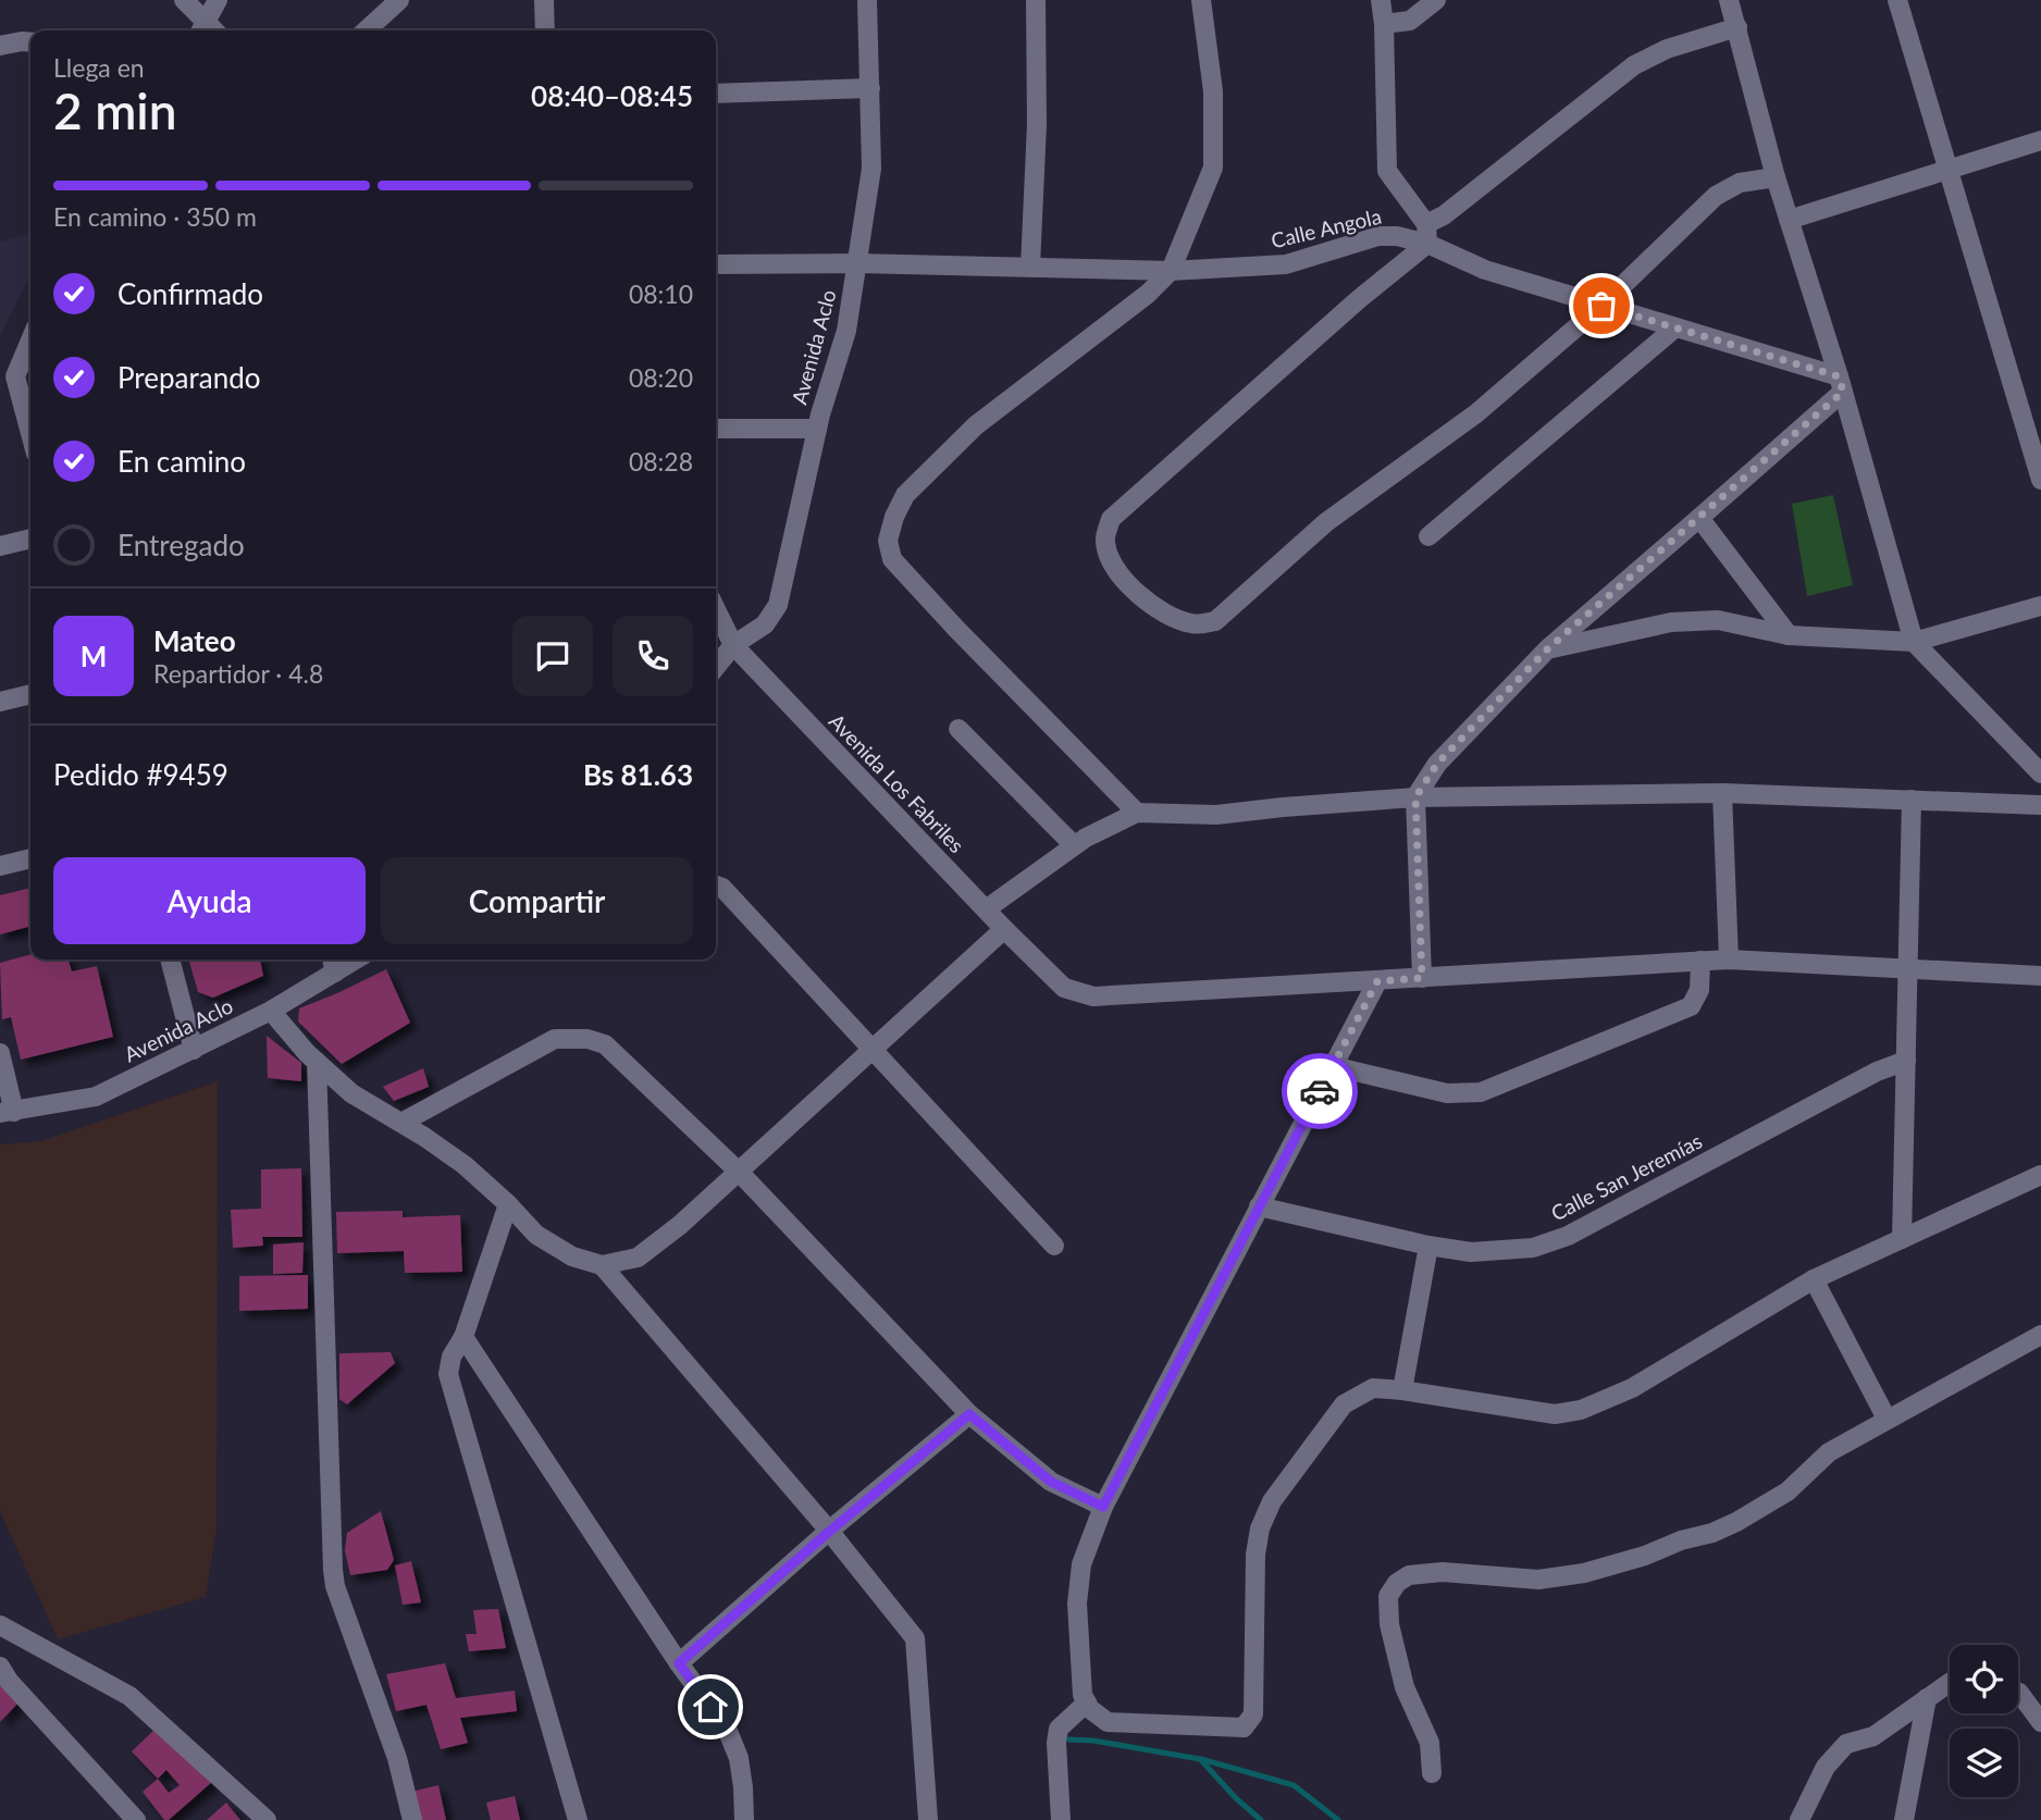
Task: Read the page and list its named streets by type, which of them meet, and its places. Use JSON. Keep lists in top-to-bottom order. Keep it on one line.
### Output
{"streets":{"street":["Calle Angola","Avenida Aclo","Avenida Los Fabriles","Calle San Jeremías"]},"crossings":[["Calle Angola","Avenida Aclo"],["Avenida Aclo","Avenida Los Fabriles"]],"page":{"heading":["2 min","Llega en","08:40–08:45"],"panel":["Mateo","Repartidor · 4.8","Pedido #9459","Bs 81.63"],"bar":"En camino · 350 m","list":[["Confirmado","08:10"],["Preparando","08:20"],["En camino","08:28"],"Entregado"],"round":"M","buttons":["Ayuda","Compartir"]}}
